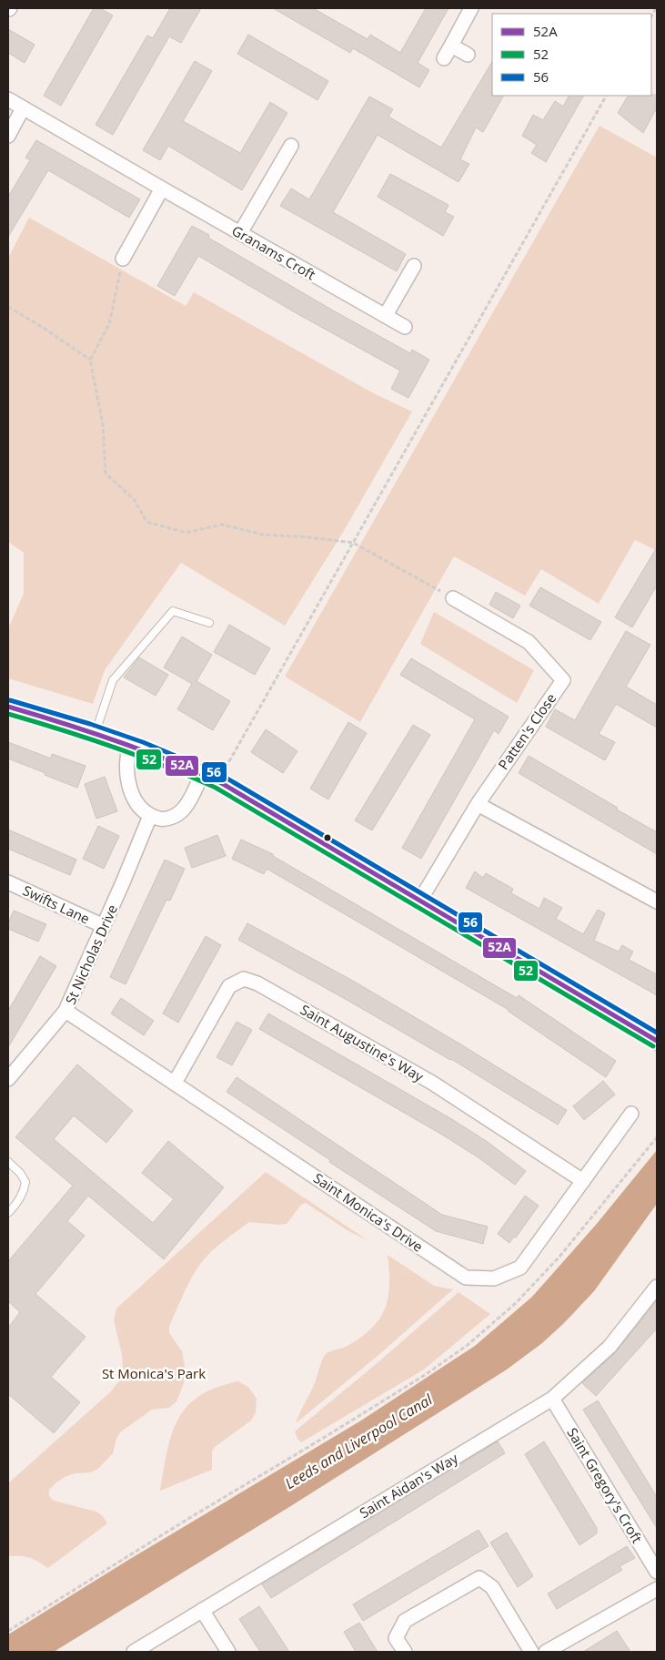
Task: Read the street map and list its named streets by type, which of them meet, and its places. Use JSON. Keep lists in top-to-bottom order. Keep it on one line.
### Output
{"streets":{"street":["Granams Croft","Patten's Close","Swifts Lane","St Nicholas Drive","Saint Augustine's Way","Saint Monica's Drive","Saint Aidan's Way","Saint Gregory's Croft"]},"crossings":[["Swifts Lane","St Nicholas Drive"],["St Nicholas Drive","Saint Monica's Drive"],["Saint Augustine's Way","Saint Monica's Drive"],["Saint Aidan's Way","Saint Gregory's Croft"]],"water":["Leeds and Liverpool Canal"],"parks":["St Monica's Park"],"lines":["transit line 56","transit line 52A","transit line 52"],"legend":["52A","52","56"]}
